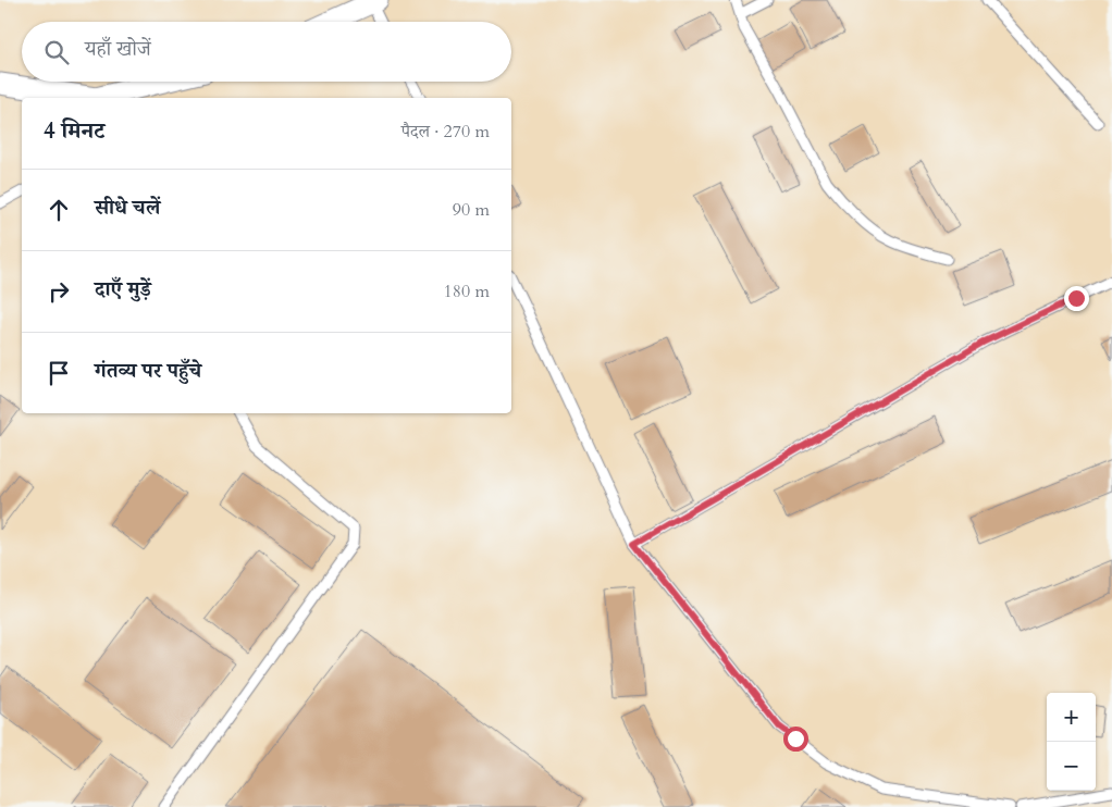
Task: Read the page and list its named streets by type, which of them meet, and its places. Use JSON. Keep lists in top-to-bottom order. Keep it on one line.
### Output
{"page":{"search":"यहाँ खोजें","heading":["4 मिनट","पैदल · 270 m"],"list":[["सीधे चलें","90 m"],["दाएँ मुड़ें","180 m"],"गंतव्य पर पहुँचे"],"map_buttons":["+","−"]}}
